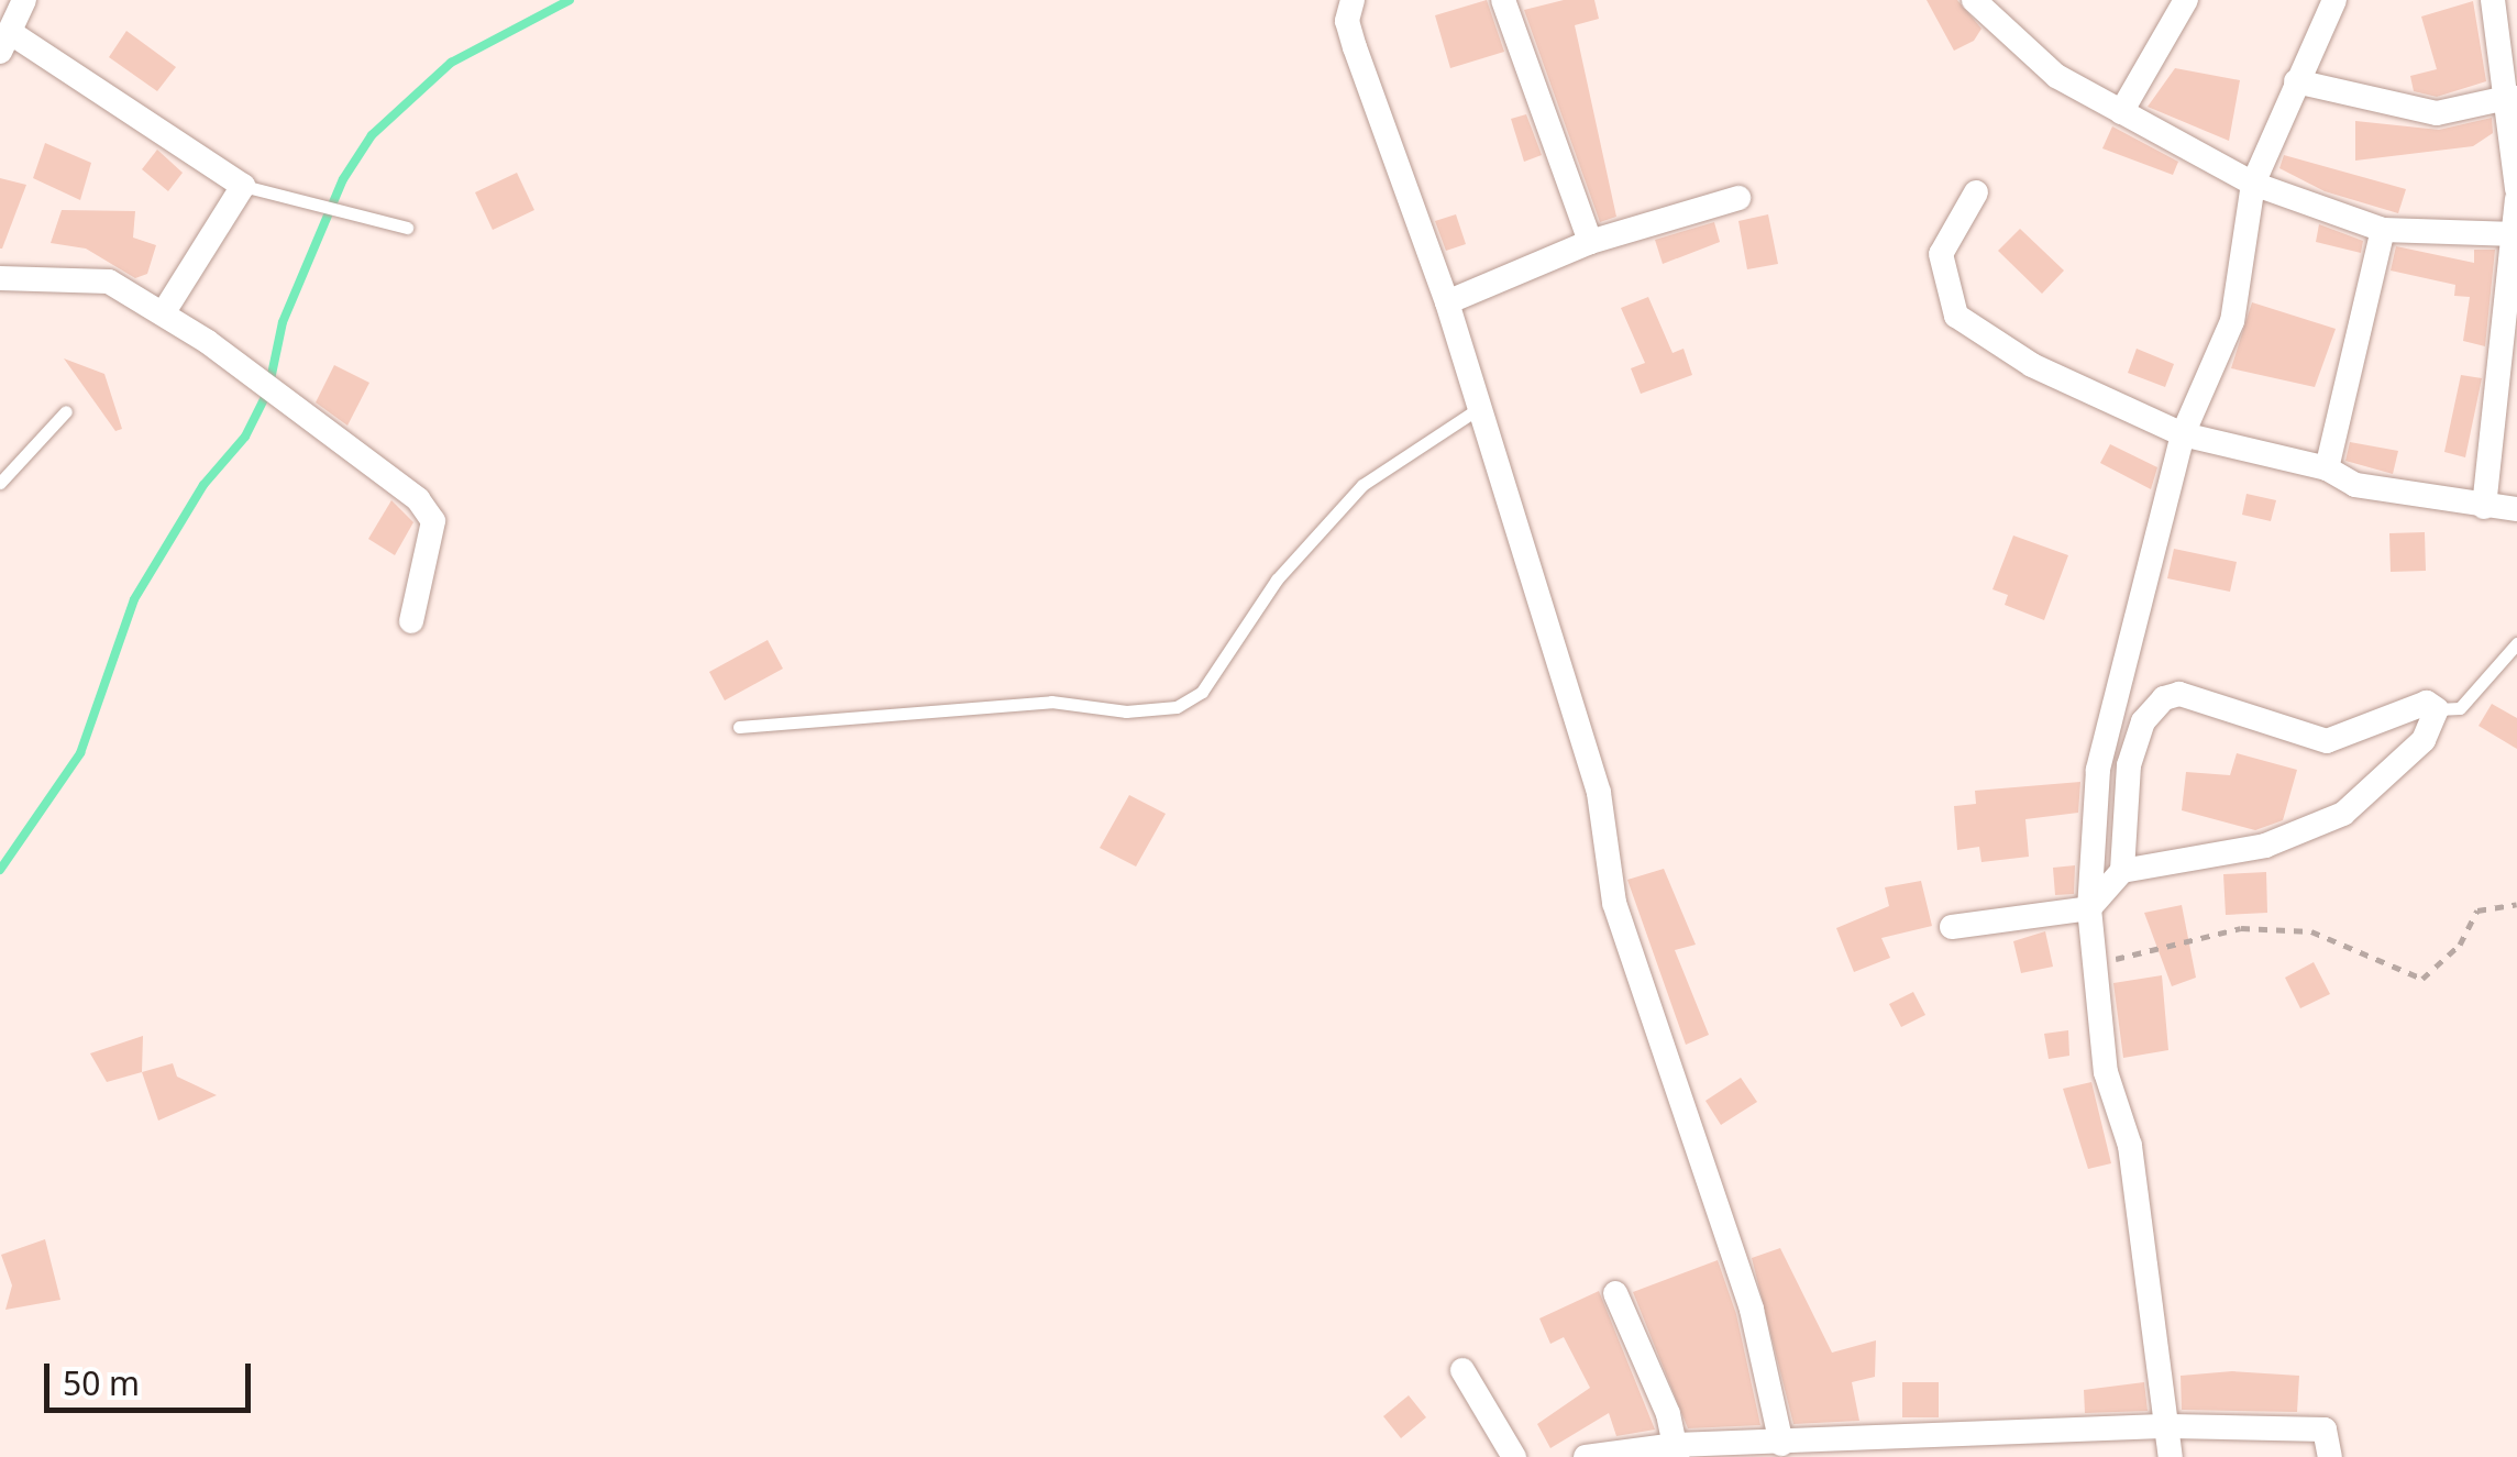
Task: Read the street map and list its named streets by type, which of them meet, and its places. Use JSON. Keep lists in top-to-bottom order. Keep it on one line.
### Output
{"scale_bar":"50 m"}
